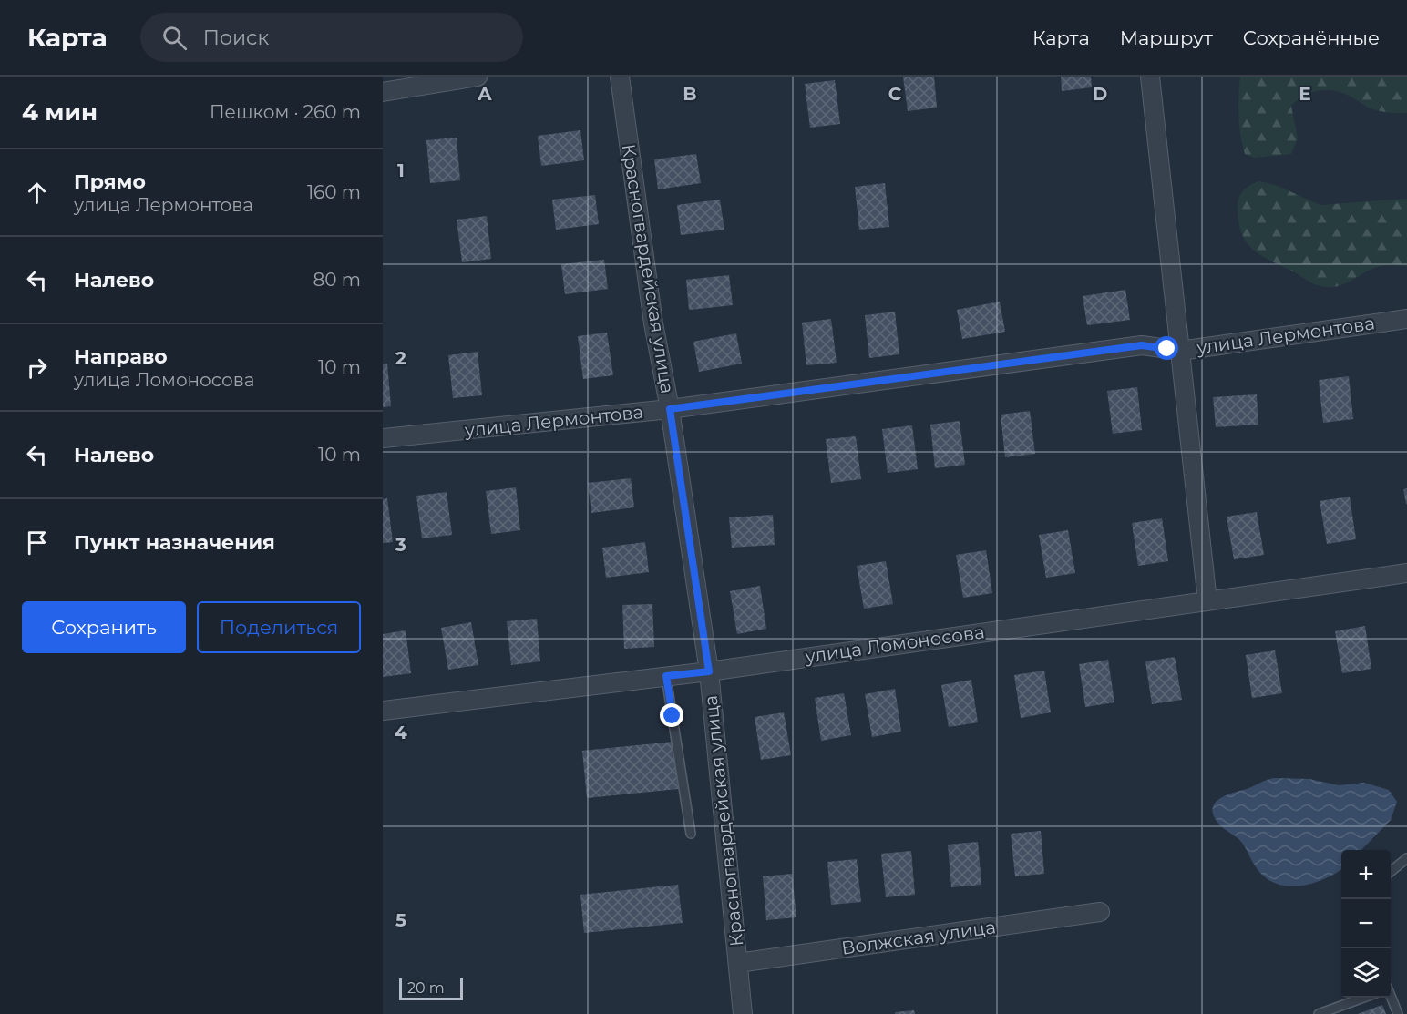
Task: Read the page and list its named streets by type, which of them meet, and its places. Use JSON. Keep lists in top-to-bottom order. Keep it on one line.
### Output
{"streets":{"street":["Красногвардейская улица","улица Лермонтова","улица Ломоносова","Волжская улица"]},"crossings":[["Красногвардейская улица","улица Лермонтова"],["Красногвардейская улица","улица Ломоносова"],["Красногвардейская улица","Волжская улица"]],"scale_bar":"20 m","page":{"header":"Карта","search":"Поиск","nav":["Карта","Маршрут","Сохранённые"],"heading":["4 мин","Пешком · 260 m"],"list":[["Прямо","улица Лермонтова","160 m"],["Налево","80 m"],["Направо","улица Ломоносова","10 m"],["Налево","10 m"],"Пункт назначения"],"buttons":["Сохранить","Поделиться"],"map_buttons":["+","−"],"scale":"20 m"},"grid":{"columns":["A","B","C","D","E"],"rows":["1","2","3","4","5"]}}
